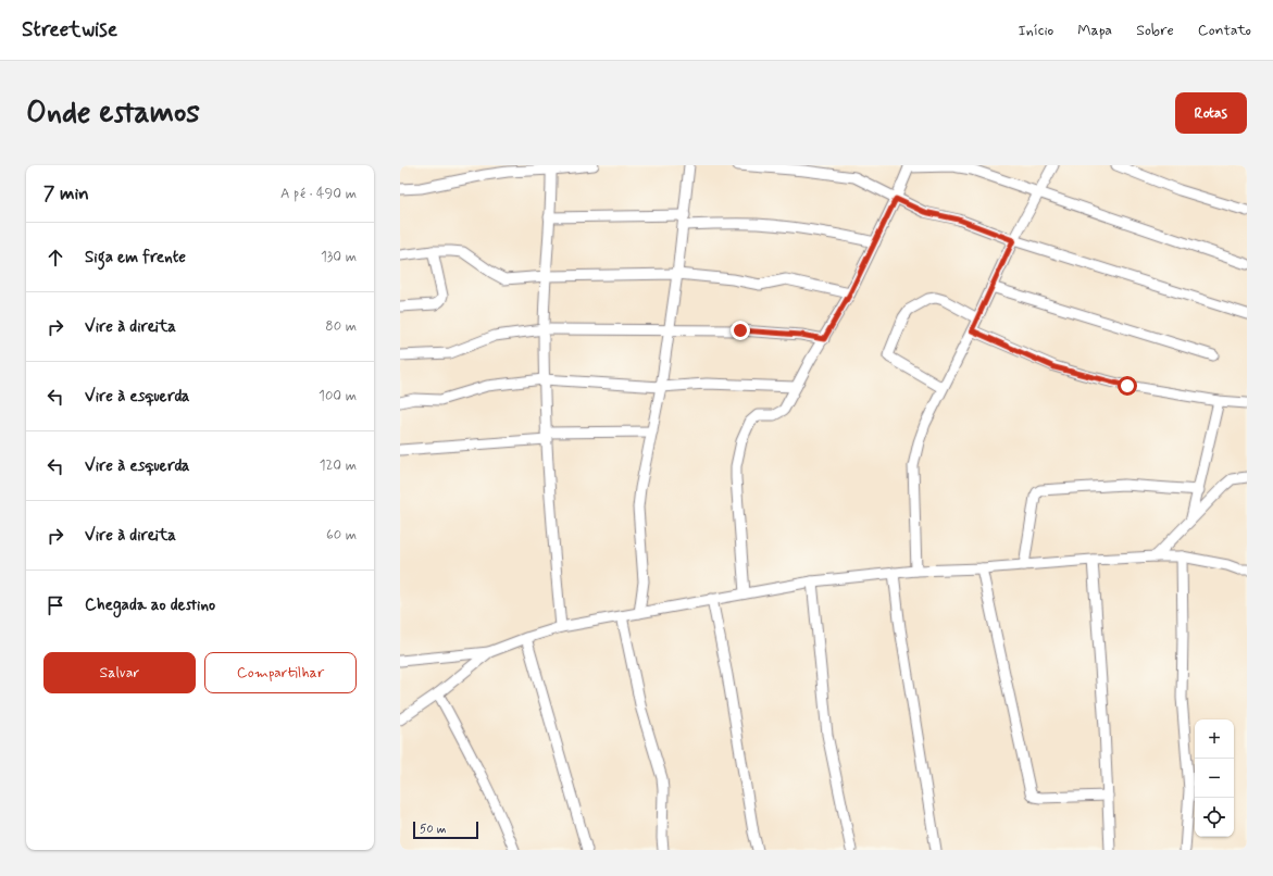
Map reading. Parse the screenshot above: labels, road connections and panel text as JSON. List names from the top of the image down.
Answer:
{
  "scale_bar": "50 m",
  "page": {
    "header": "Streetwise",
    "nav": [
      "Início",
      "Mapa",
      "Sobre",
      "Contato"
    ],
    "buttons": [
      "Rotas",
      ["Salvar", "Compartilhar"]
    ],
    "title": "Onde estamos",
    "heading": ["7 min", "A pé · 490 m"],
    "list": [
      ["Siga em frente", "130 m"],
      ["Vire à direita", "80 m"],
      ["Vire à esquerda", "100 m"],
      ["Vire à esquerda", "120 m"],
      ["Vire à direita", "60 m"],
      "Chegada ao destino"
    ],
    "map_buttons": ["+", "−"],
    "scale": "50 m"
  }
}
